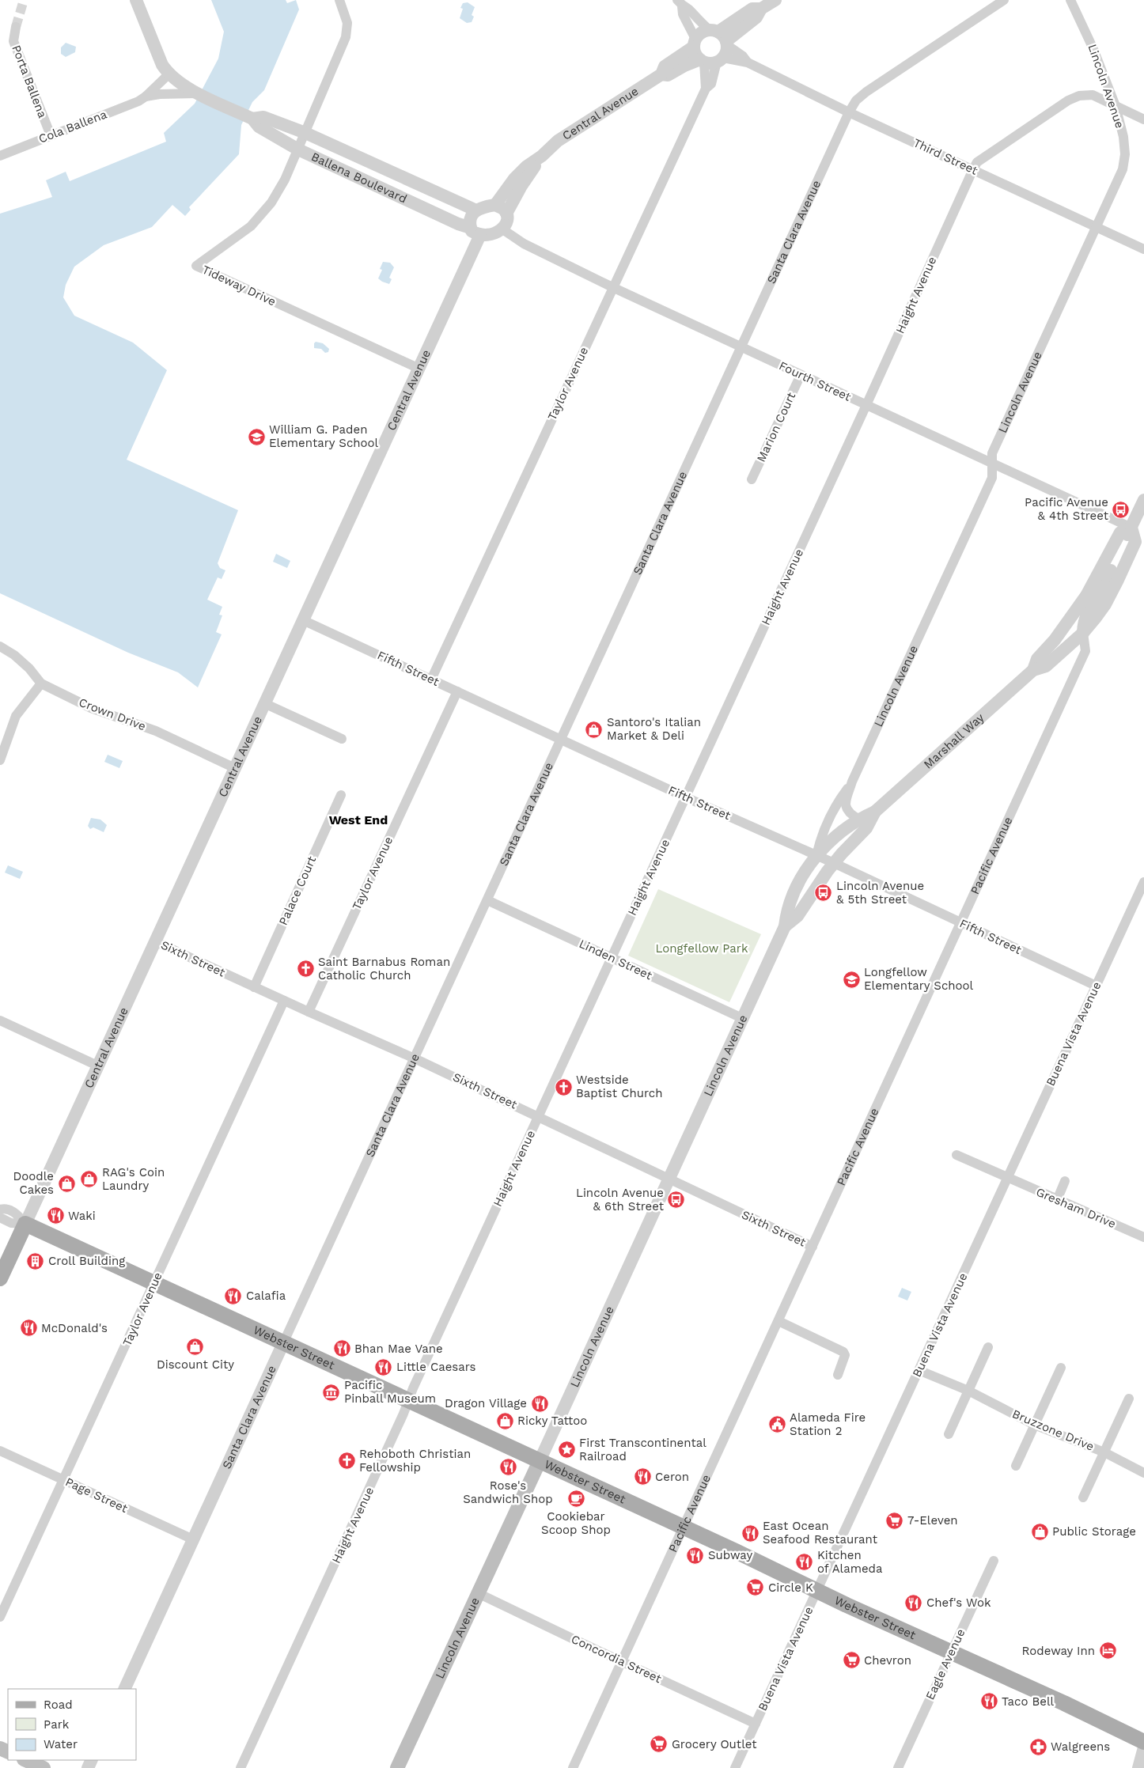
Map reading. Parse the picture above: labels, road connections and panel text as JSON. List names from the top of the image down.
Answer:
{
  "streets": {
    "main road": ["Lincoln Avenue", "Central Avenue", "Webster Street"],
    "street": [
      "Porta Ballena",
      "Cola Ballena",
      "Third Street",
      "Ballena Boulevard",
      "Santa Clara Avenue",
      "Tideway Drive",
      "Haight Avenue",
      "Fourth Street",
      "Taylor Avenue",
      "Marion Court",
      "Fifth Street",
      "Crown Drive",
      "Marshall Way",
      "Pacific Avenue",
      "Palace Court",
      "Sixth Street",
      "Linden Street",
      "Buena Vista Avenue",
      "Gresham Drive",
      "Bruzzone Drive",
      "Page Street",
      "Concordia Street",
      "Eagle Avenue"
    ]
  },
  "crossings": [
    ["Porta Ballena", "Cola Ballena"],
    ["Lincoln Avenue", "Third Street"],
    ["Lincoln Avenue", "Haight Avenue"],
    ["Lincoln Avenue", "Fourth Street"],
    ["Lincoln Avenue", "Fifth Street"],
    ["Lincoln Avenue", "Marshall Way"],
    ["Lincoln Avenue", "Sixth Street"],
    ["Lincoln Avenue", "Linden Street"],
    ["Lincoln Avenue", "Webster Street"],
    ["Lincoln Avenue", "Concordia Street"],
    ["Central Avenue", "Third Street"],
    ["Central Avenue", "Ballena Boulevard"],
    ["Central Avenue", "Tideway Drive"],
    ["Central Avenue", "Fourth Street"],
    ["Central Avenue", "Taylor Avenue"],
    ["Central Avenue", "Fifth Street"],
    ["Central Avenue", "Crown Drive"],
    ["Central Avenue", "Sixth Street"],
    ["Central Avenue", "Webster Street"],
    ["Cola Ballena", "Ballena Boulevard"],
    ["Third Street", "Santa Clara Avenue"],
    ["Third Street", "Haight Avenue"],
    ["Third Street", "Taylor Avenue"],
    ["Ballena Boulevard", "Tideway Drive"],
    ["Ballena Boulevard", "Fourth Street"],
    ["Santa Clara Avenue", "Fourth Street"],
    ["Santa Clara Avenue", "Fifth Street"],
    ["Santa Clara Avenue", "Sixth Street"],
    ["Santa Clara Avenue", "Linden Street"],
    ["Santa Clara Avenue", "Webster Street"],
    ["Santa Clara Avenue", "Page Street"],
    ["Haight Avenue", "Fourth Street"],
    ["Haight Avenue", "Fifth Street"],
    ["Haight Avenue", "Sixth Street"],
    ["Haight Avenue", "Linden Street"],
    ["Haight Avenue", "Webster Street"],
    ["Fourth Street", "Taylor Avenue"],
    ["Fourth Street", "Marion Court"],
    ["Fourth Street", "Marshall Way"],
    ["Taylor Avenue", "Fifth Street"],
    ["Taylor Avenue", "Sixth Street"],
    ["Taylor Avenue", "Webster Street"],
    ["Taylor Avenue", "Page Street"],
    ["Fifth Street", "Marshall Way"],
    ["Fifth Street", "Pacific Avenue"],
    ["Fifth Street", "Buena Vista Avenue"],
    ["Marshall Way", "Pacific Avenue"],
    ["Pacific Avenue", "Sixth Street"],
    ["Pacific Avenue", "Webster Street"],
    ["Pacific Avenue", "Concordia Street"],
    ["Palace Court", "Sixth Street"],
    ["Buena Vista Avenue", "Gresham Drive"],
    ["Buena Vista Avenue", "Webster Street"],
    ["Buena Vista Avenue", "Bruzzone Drive"],
    ["Buena Vista Avenue", "Concordia Street"],
    ["Webster Street", "Eagle Avenue"]
  ],
  "districts": ["West End"],
  "parks": ["Longfellow Park"],
  "places": {
    "school or university": ["William G. Paden Elementary School", "Longfellow Elementary School"],
    "bus stop": ["Pacific Avenue & 4th Street", "Lincoln Avenue & 5th Street", "Lincoln Avenue & 6th Street"],
    "shop": [
      "Santoro's Italian Market & Deli",
      "RAG's Coin Laundry",
      "Doodle Cakes",
      "Discount City",
      "Ricky Tattoo",
      "Public Storage"
    ],
    "church": ["Saint Barnabus Roman Catholic Church", "Westside Baptist Church", "Rehoboth Christian Fellowship"],
    "restaurant": [
      "Waki",
      "Calafia",
      "McDonald's",
      "Bhan Mae Vane",
      "Little Caesars",
      "Dragon Village",
      "Rose's Sandwich Shop",
      "Ceron",
      "East Ocean Seafood Restaurant",
      "Subway",
      "Kitchen of Alameda",
      "Chef's Wok",
      "Taco Bell"
    ],
    "building": ["Croll Building"],
    "museum": ["Pacific Pinball Museum"],
    "public building": ["Alameda Fire Station 2"],
    "place": ["First Transcontinental Railroad"],
    "cafe": ["Cookiebar Scoop Shop"],
    "supermarket": [
      "7-Eleven",
      "Circle K",
      "Chevron",
      "Grocery Outlet"
    ],
    "hotel": ["Rodeway Inn"],
    "pharmacy": ["Walgreens"]
  },
  "legend": ["Road", "Park", "Water"]
}
